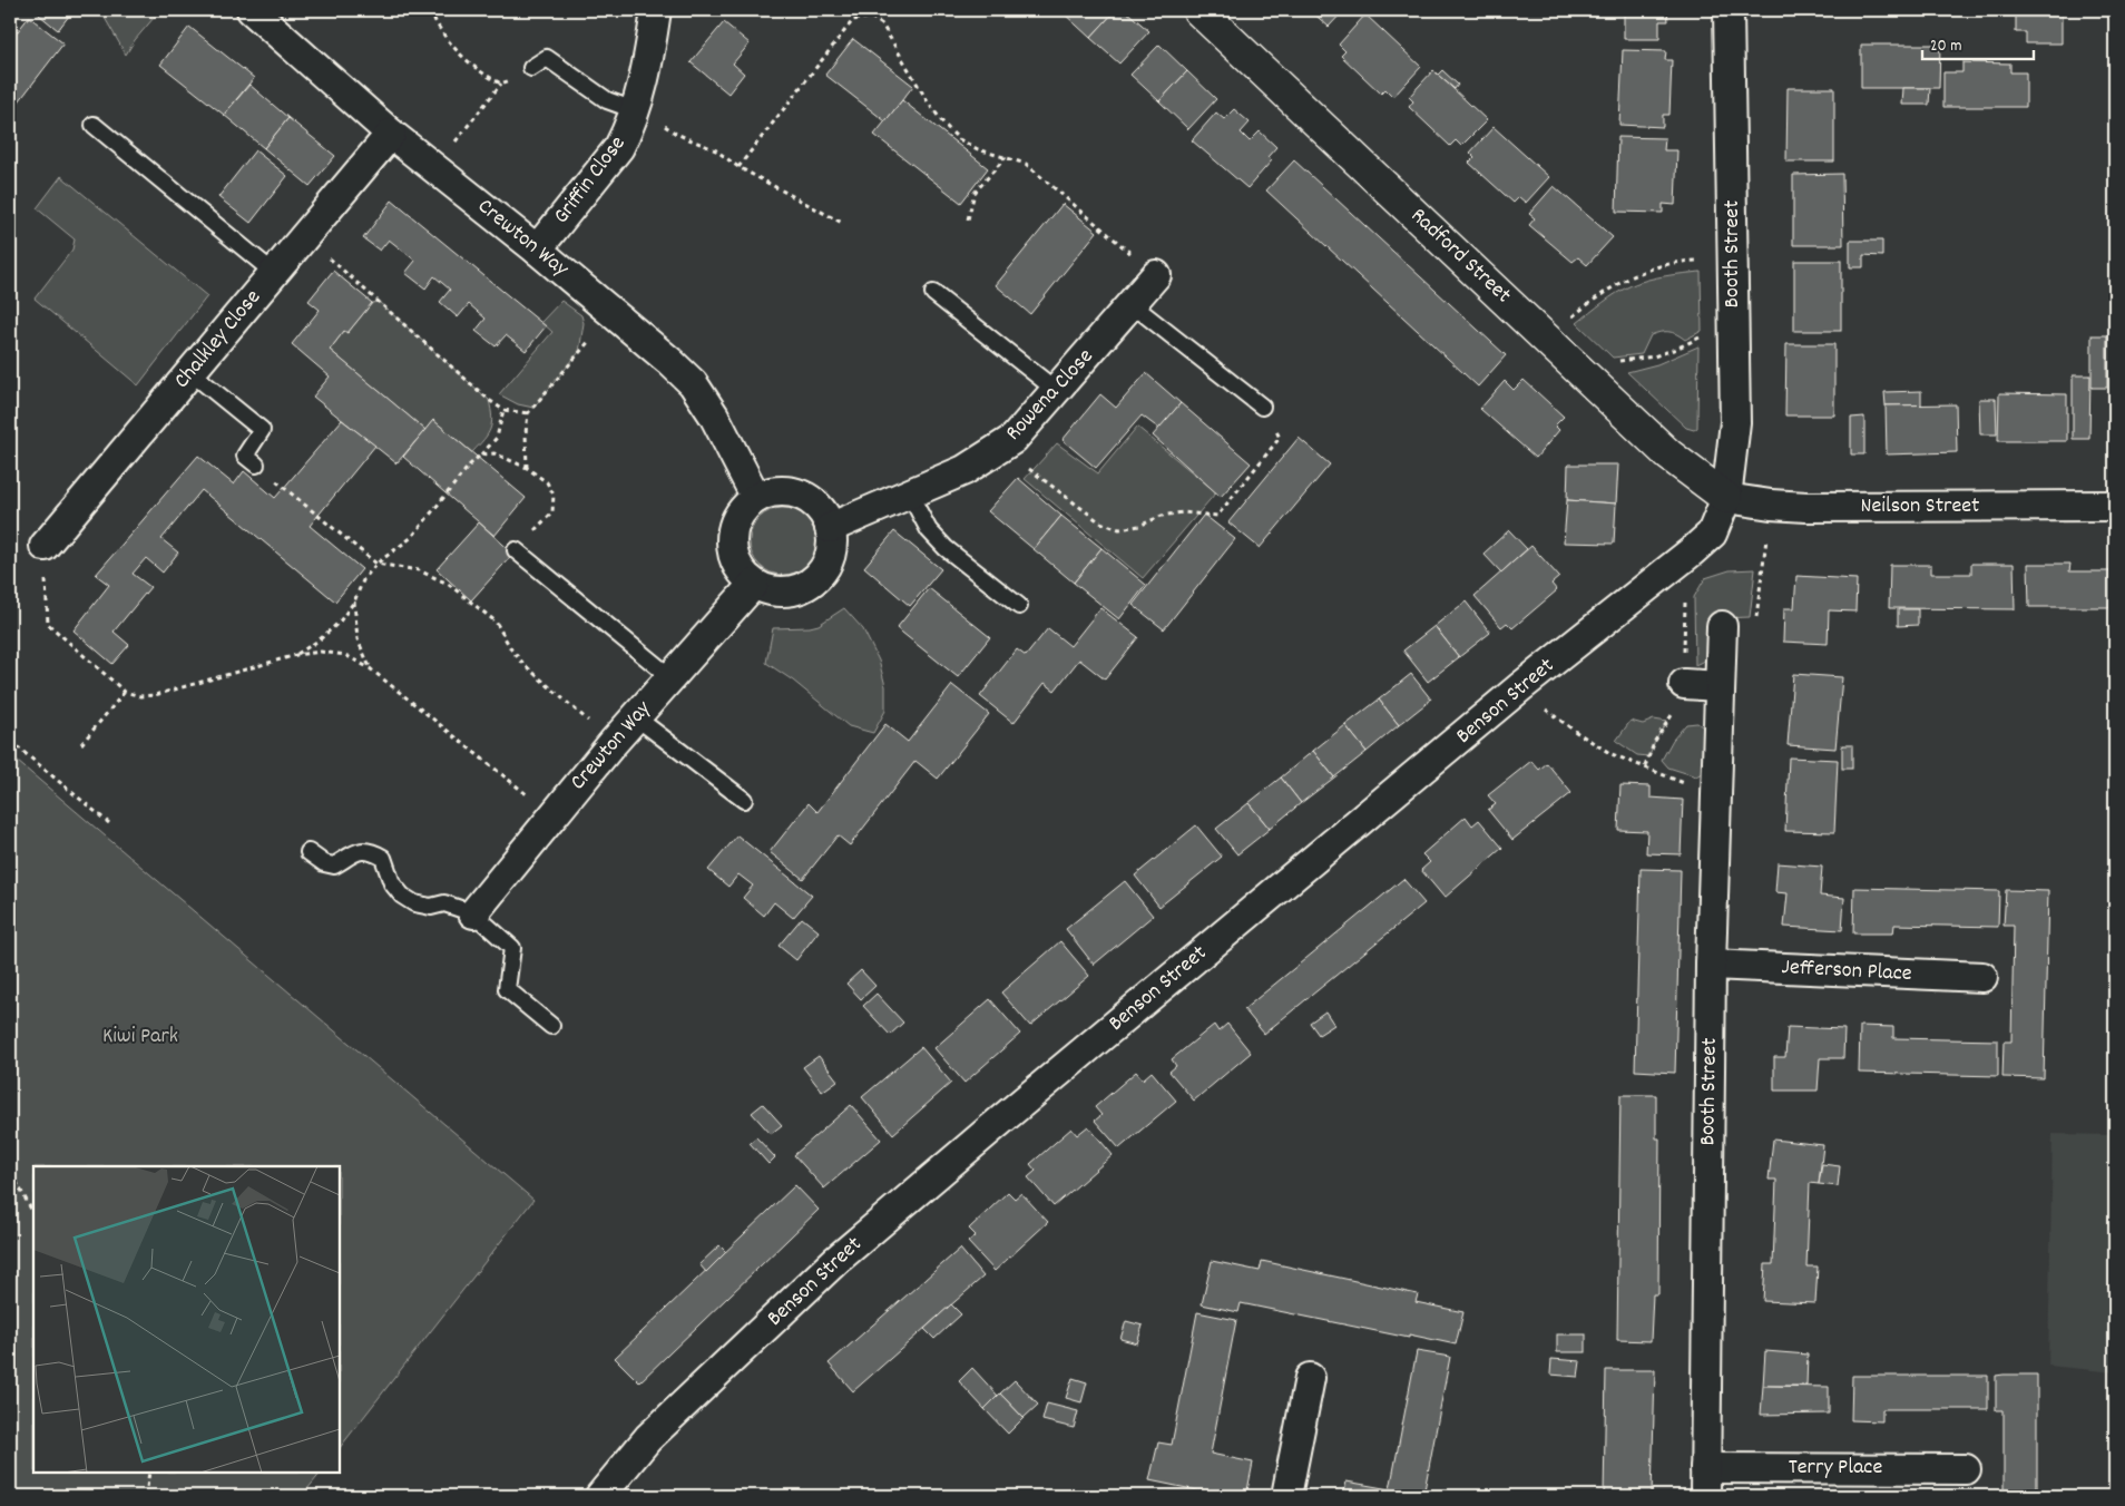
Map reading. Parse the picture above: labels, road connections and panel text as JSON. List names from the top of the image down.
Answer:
{
  "streets": {
    "street": [
      "Griffin Close",
      "Crewton Way",
      "Booth Street",
      "Radford Street",
      "Chalkley Close",
      "Rowena Close",
      "Neilson Street",
      "Benson Street",
      "Jefferson Place",
      "Terry Place"
    ]
  },
  "crossings": [
    ["Griffin Close", "Crewton Way"],
    ["Crewton Way", "Chalkley Close"],
    ["Crewton Way", "Rowena Close"],
    ["Booth Street", "Radford Street"],
    ["Booth Street", "Neilson Street"],
    ["Booth Street", "Benson Street"],
    ["Booth Street", "Jefferson Place"],
    ["Booth Street", "Terry Place"],
    ["Radford Street", "Neilson Street"],
    ["Radford Street", "Benson Street"],
    ["Neilson Street", "Benson Street"]
  ],
  "parks": ["Kiwi Park"],
  "scale_bar": "20 m"
}
